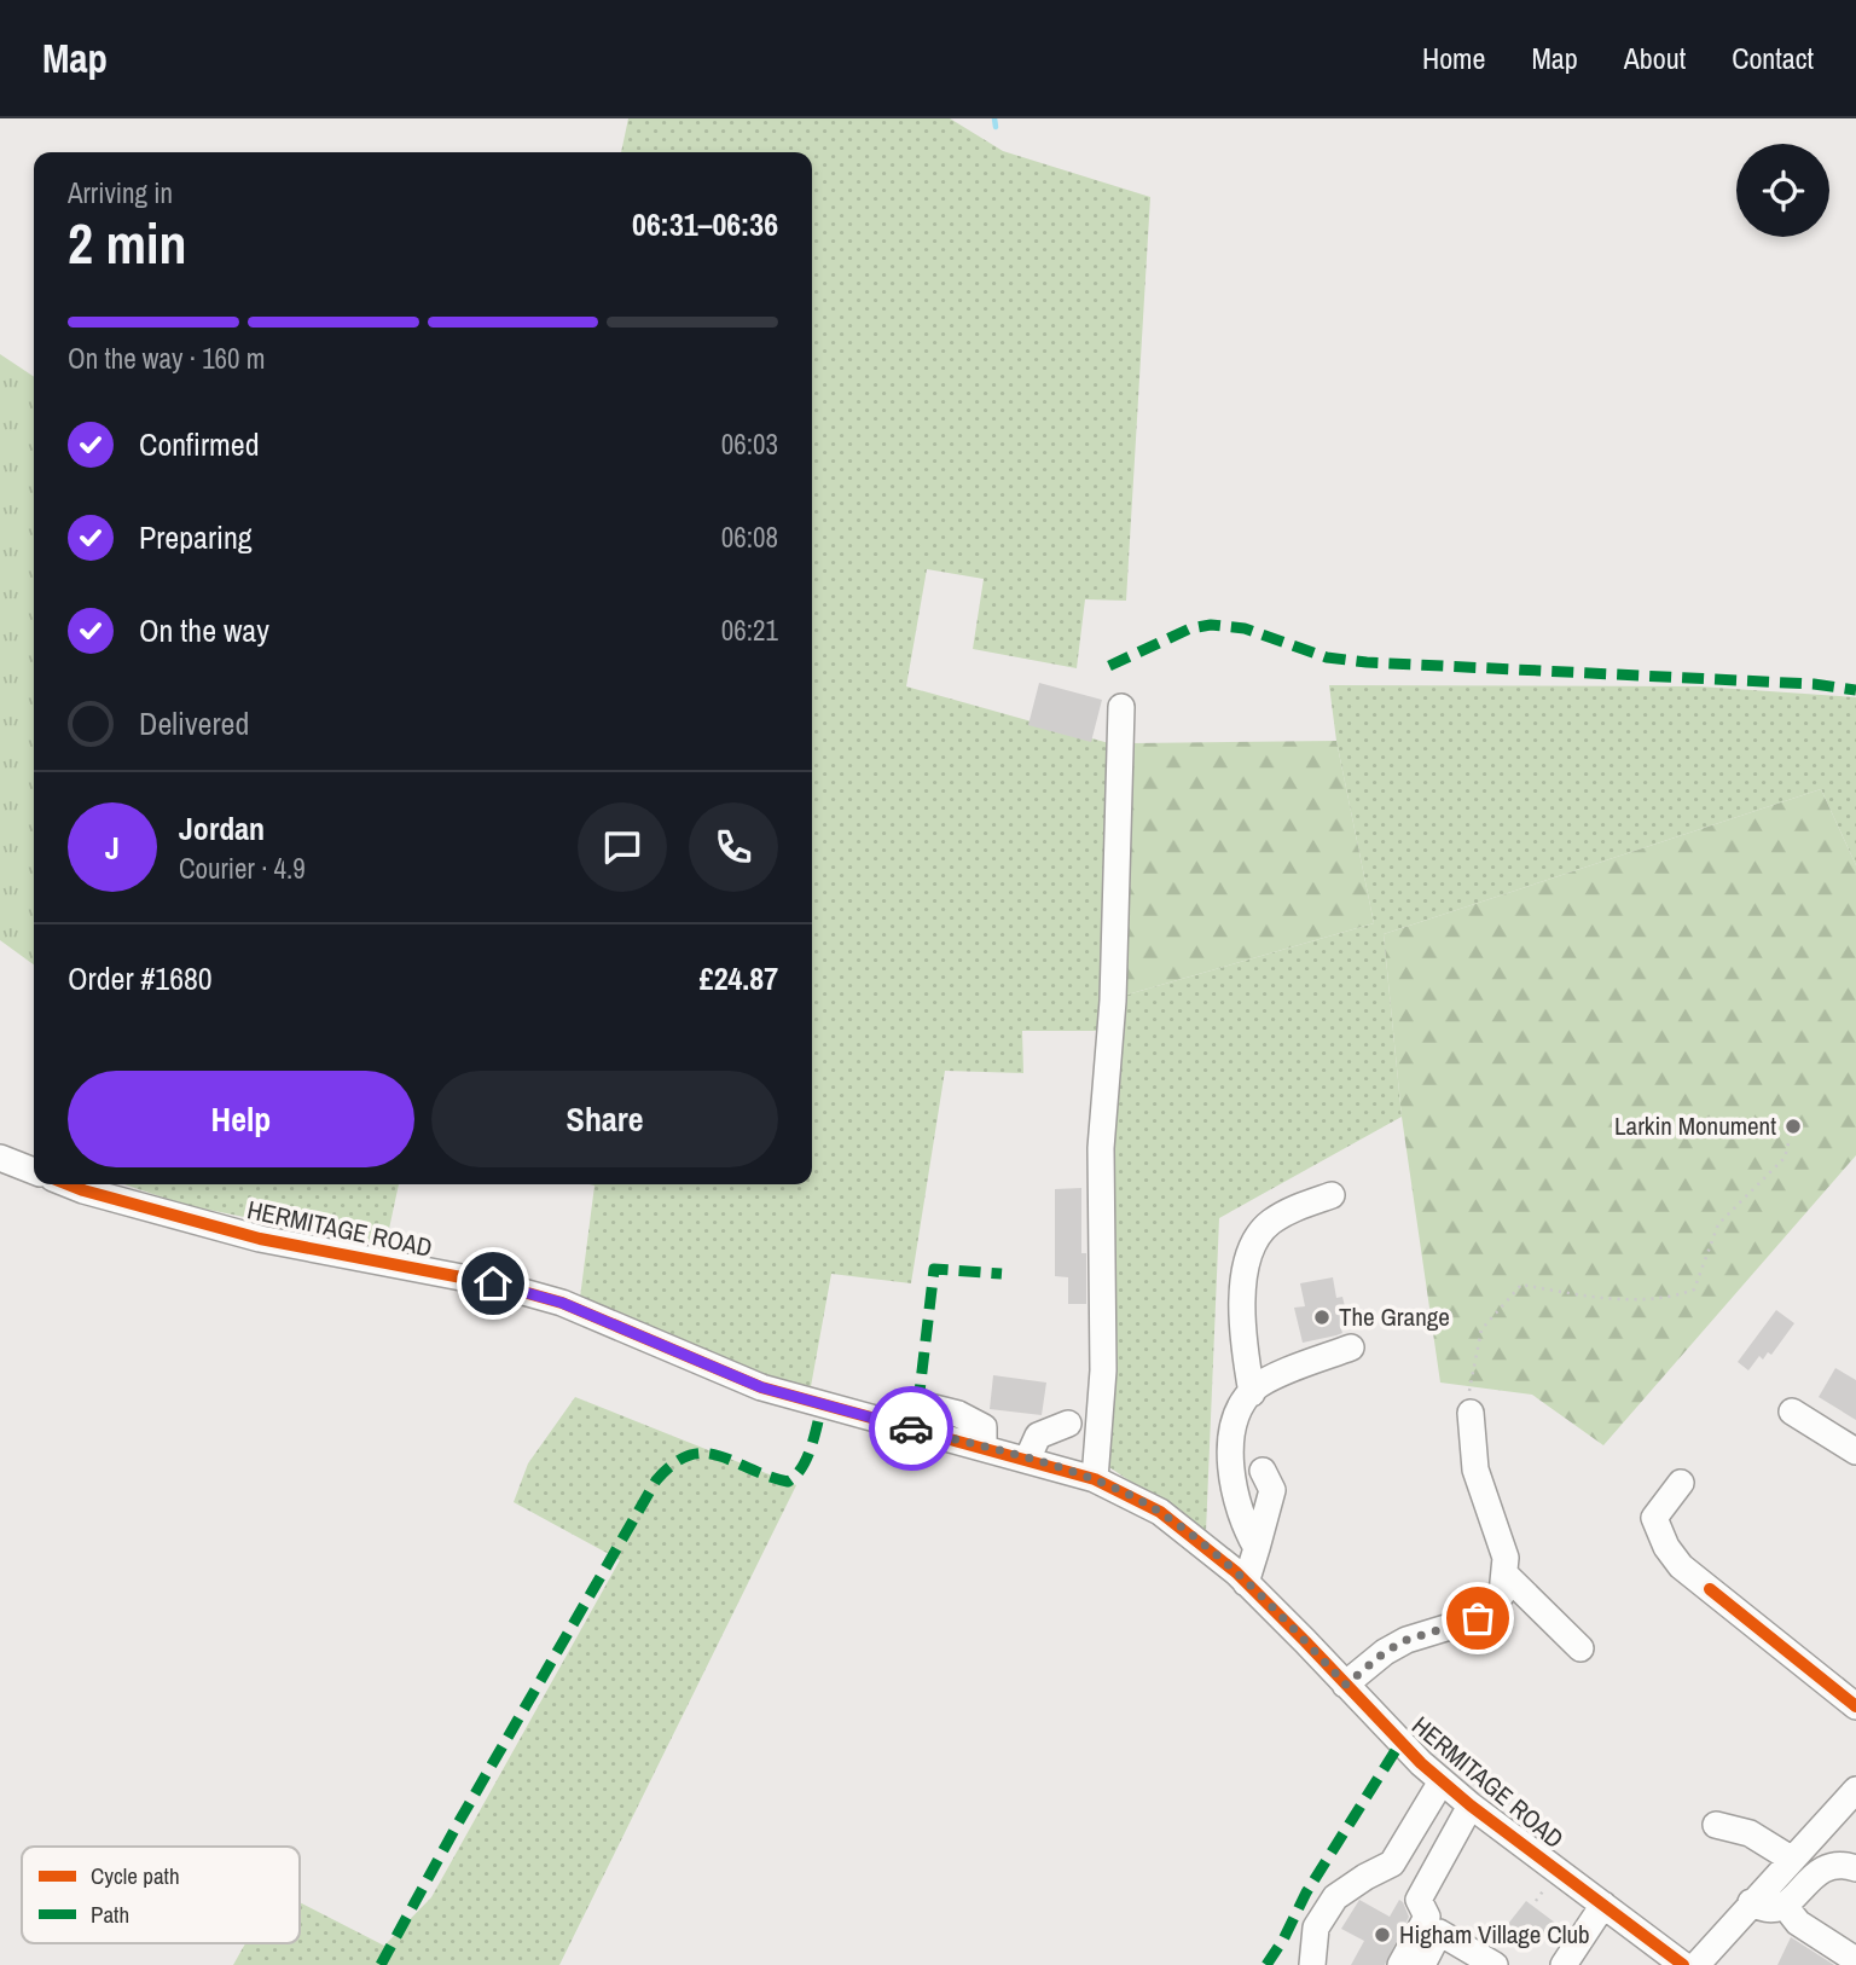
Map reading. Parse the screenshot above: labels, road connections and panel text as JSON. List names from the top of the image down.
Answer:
{
  "streets": {
    "street": ["HERMITAGE ROAD"]
  },
  "places": ["Larkin Monument", "The Grange", "Higham Village Club"],
  "legend": ["Cycle path", "Path"],
  "page": {
    "header": "Map",
    "nav": [
      "Home",
      "Map",
      "About",
      "Contact"
    ],
    "heading": ["2 min", "Arriving in", "06:31–06:36"],
    "panel": [
      "Jordan",
      "Courier · 4.9",
      "Order #1680",
      "£24.87"
    ],
    "bar": "On the way · 160 m",
    "list": [
      ["Confirmed", "06:03"],
      ["Preparing", "06:08"],
      ["On the way", "06:21"],
      "Delivered"
    ],
    "round": "J",
    "buttons": ["Help", "Share"]
  }
}
